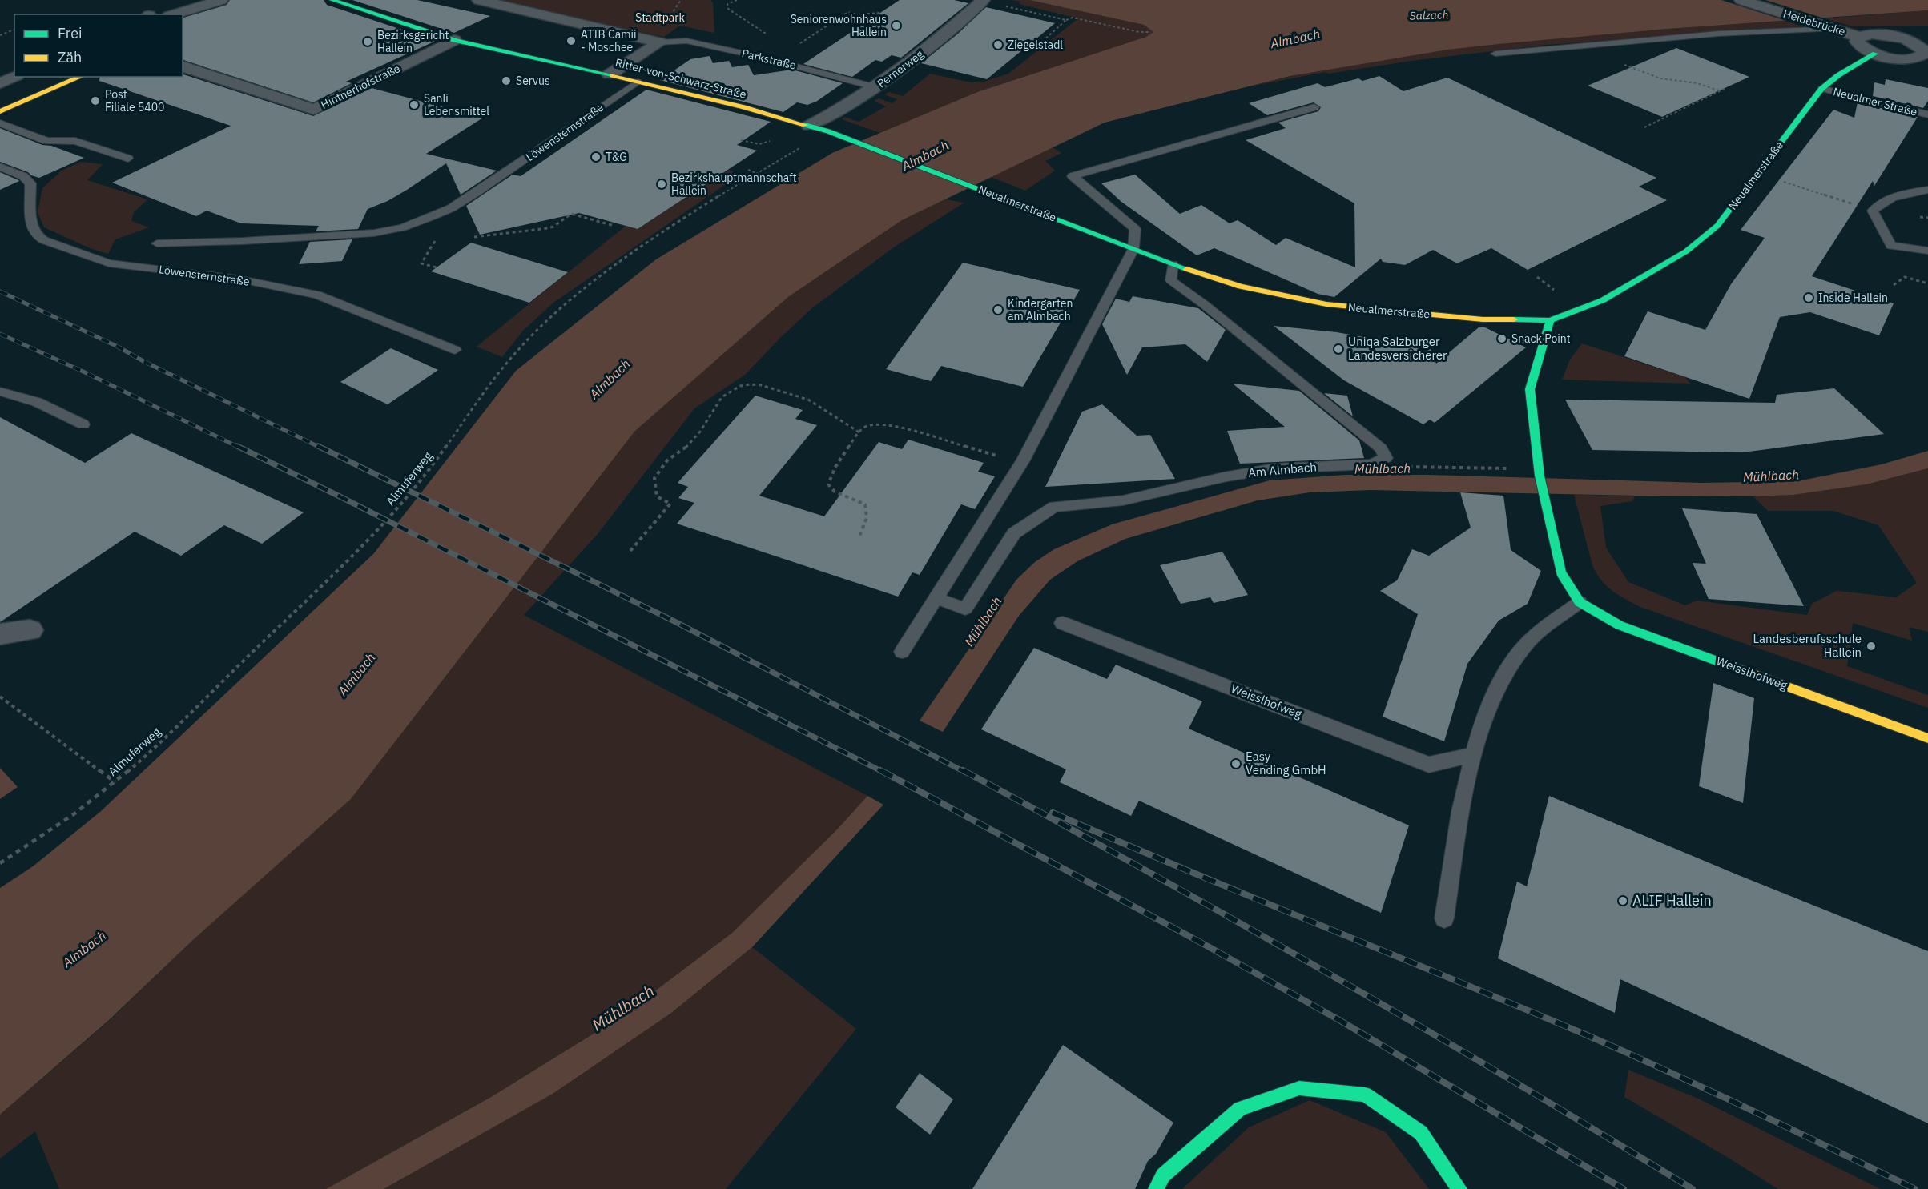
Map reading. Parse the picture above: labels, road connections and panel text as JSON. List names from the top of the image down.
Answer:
{
  "streets": {
    "street": [
      "Heidebrücke",
      "Parkstraße",
      "Pernerweg",
      "Ritter-von-Schwarz-Straße",
      "Hintnerhofstraße",
      "Neualmerstraße",
      "Weisslhofweg"
    ],
    "lane": ["Neualmer Straße", "Löwensternstraße", "Am Almbach"],
    "path": ["Almuferweg"]
  },
  "crossings": [
    ["Parkstraße", "Pernerweg"],
    ["Parkstraße", "Ritter-von-Schwarz-Straße"],
    ["Pernerweg", "Ritter-von-Schwarz-Straße"],
    ["Ritter-von-Schwarz-Straße", "Hintnerhofstraße"],
    ["Ritter-von-Schwarz-Straße", "Löwensternstraße"],
    ["Ritter-von-Schwarz-Straße", "Neualmerstraße"],
    ["Ritter-von-Schwarz-Straße", "Almuferweg"],
    ["Neualmer Straße", "Neualmerstraße"],
    ["Neualmerstraße", "Almuferweg"],
    ["Neualmerstraße", "Weisslhofweg"]
  ],
  "water": ["Salzach", "Almbach", "Mühlbach"],
  "parks": ["Stadtpark"],
  "places": [
    "Seniorenwohnhaus Hallein",
    "ATIB Camii - Moschee",
    "Bezirksgericht Hallein",
    "Ziegelstadl",
    "Servus",
    "Post Filiale 5400",
    "Sanli Lebensmittel",
    "T&G",
    "Bezirkshauptmannschaft Hallein",
    "Inside Hallein",
    "Kindergarten am Almbach",
    "Snack Point",
    "Uniqa Salzburger Landesversicherer",
    "Landesberufsschule Hallein",
    "Easy Vending GmbH",
    "ALIF Hallein"
  ],
  "legend": ["Frei", "Zäh"]
}
